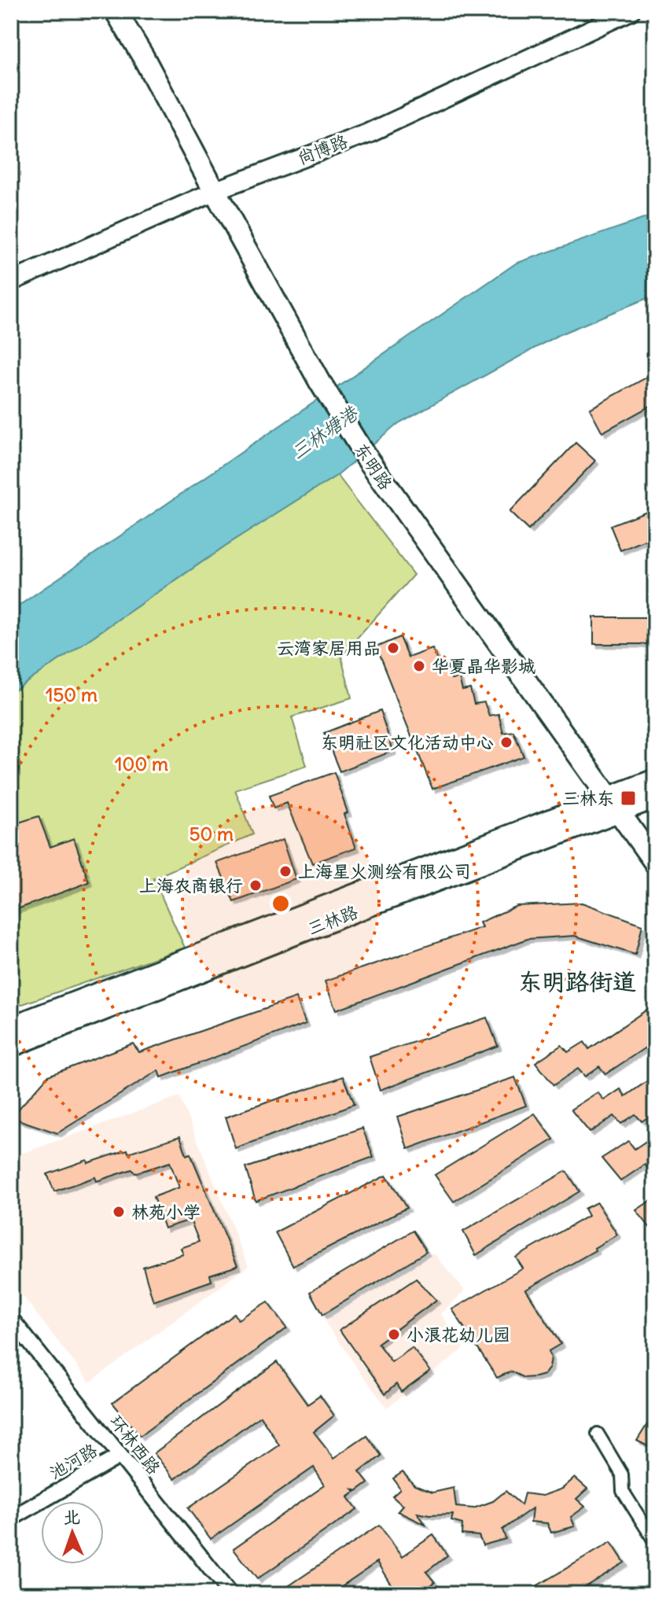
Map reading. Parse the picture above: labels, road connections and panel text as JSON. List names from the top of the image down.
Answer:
{
  "streets": {
    "main road": ["东明路", "三林路"],
    "street": ["尚博路", "环林西路", "池河路"]
  },
  "crossings": [
    ["尚博路", "东明路"],
    ["东明路", "三林路"],
    ["环林西路", "池河路"]
  ],
  "districts": ["东明路街道"],
  "water": ["三林塘港"],
  "places": {
    "other": [
      "云湾家居用品",
      "华夏晶华影城",
      "东明社区文化活动中心",
      "上海星火测绘有限公司",
      "上海农商银行",
      "林苑小学",
      "小浪花幼儿园"
    ],
    "transit": ["三林东"]
  },
  "north": "top",
  "rings": ["150 m", "100 m", "50 m"]
}
